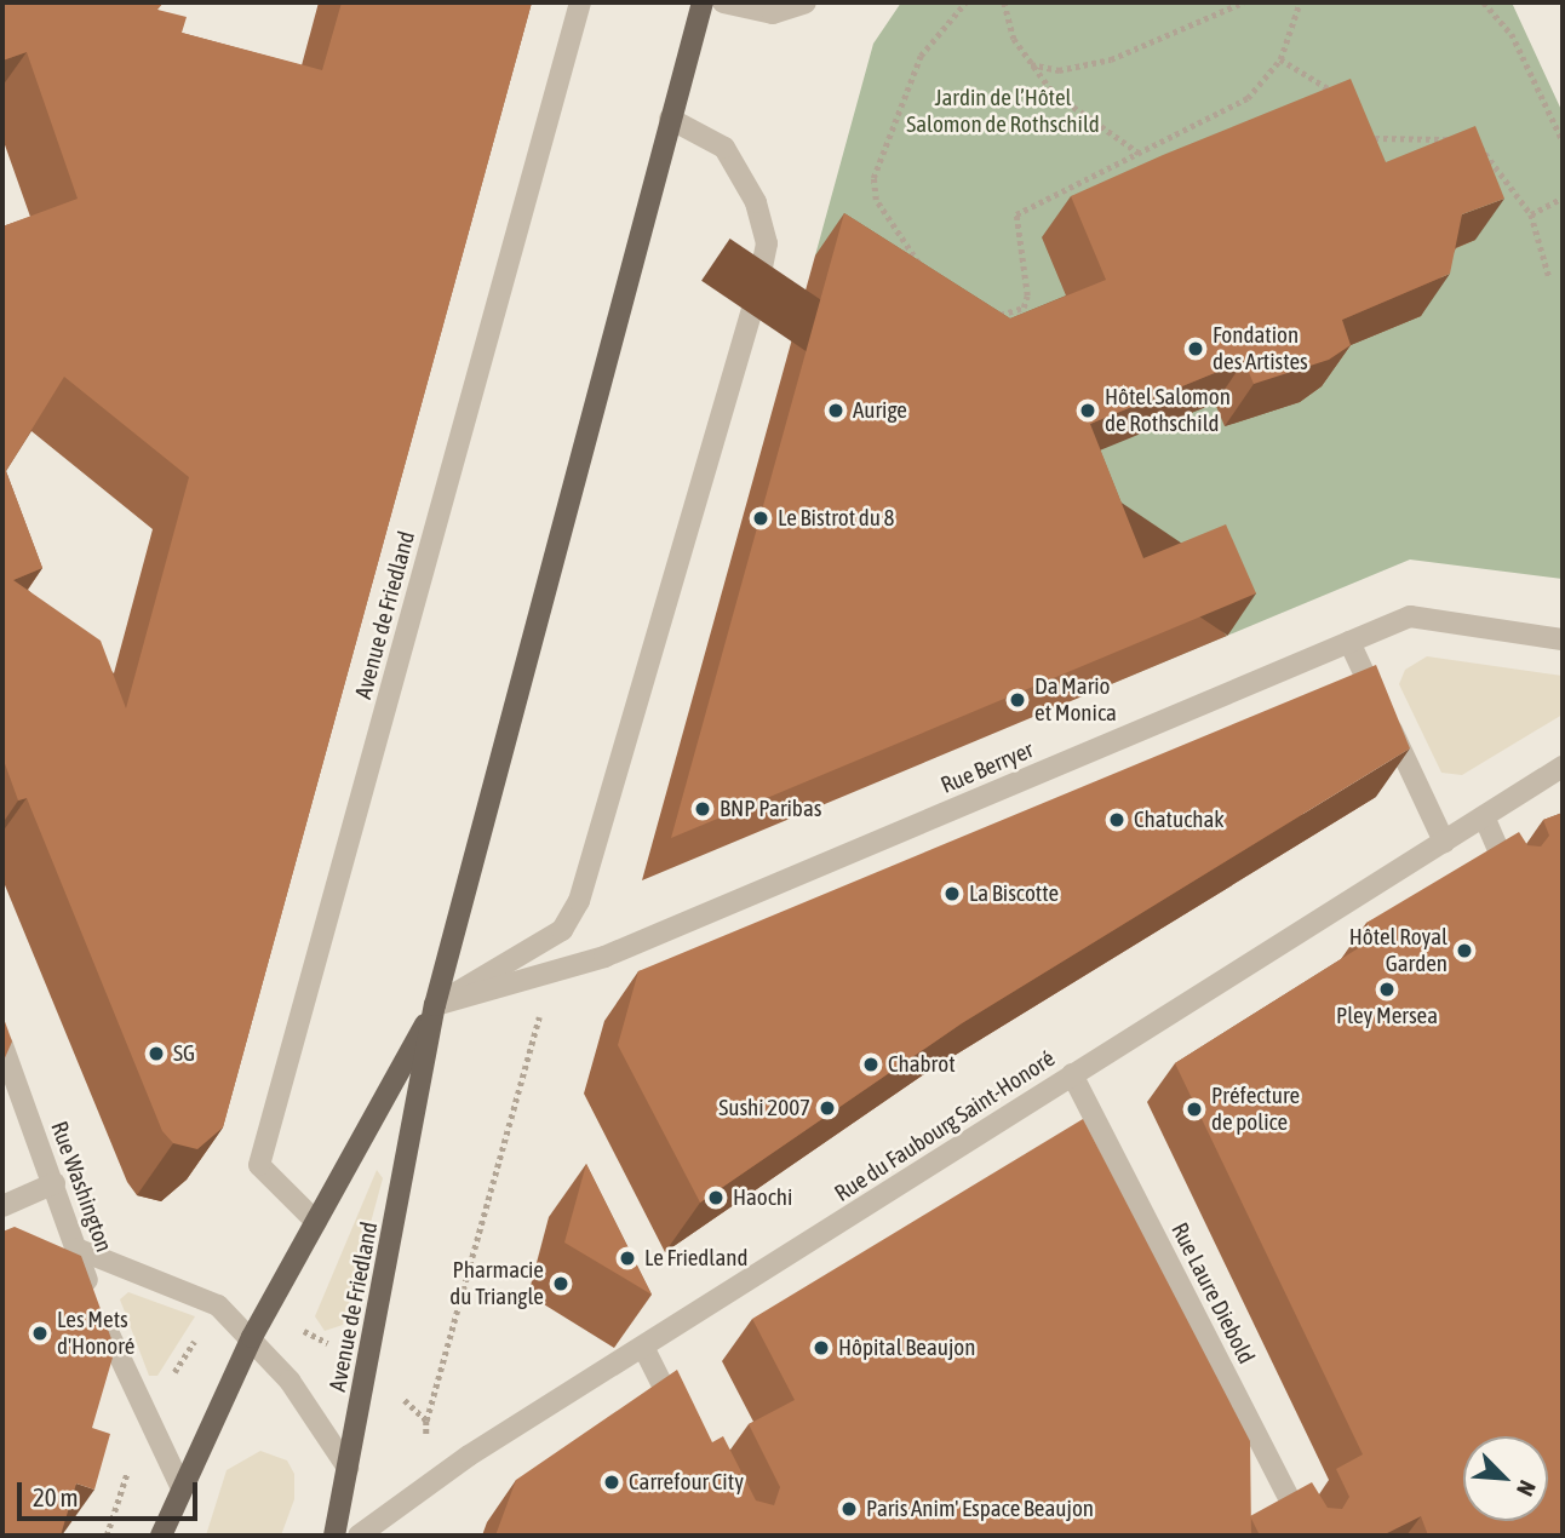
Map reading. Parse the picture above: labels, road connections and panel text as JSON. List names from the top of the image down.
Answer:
{
  "streets": {
    "main road": ["Avenue de Friedland"],
    "street": [
      "Rue Berryer",
      "Rue du Faubourg Saint-Honoré",
      "Rue Washington",
      "Rue Laure Diebold"
    ]
  },
  "crossings": [
    ["Avenue de Friedland", "Rue Berryer"],
    ["Avenue de Friedland", "Rue Washington"],
    ["Rue du Faubourg Saint-Honoré", "Rue Laure Diebold"]
  ],
  "parks": ["Jardin de l’Hôtel Salomon de Rothschild"],
  "places": [
    "Fondation des Artistes",
    "Aurige",
    "Hôtel Salomon de Rothschild",
    "Le Bistrot du 8",
    "Da Mario et Monica",
    "BNP Paribas",
    "Chatuchak",
    "La Biscotte",
    "Hôtel Royal Garden",
    "Pley Mersea",
    "SG",
    "Chabrot",
    "Sushi 2007",
    "Préfecture de police",
    "Haochi",
    "Le Friedland",
    "Pharmacie du Triangle",
    "Les Mets d'Honoré",
    "Hôpital Beaujon",
    "Carrefour City",
    "Paris Anim' Espace Beaujon"
  ],
  "scale_bar": "20 m",
  "north": "bottom right"
}
